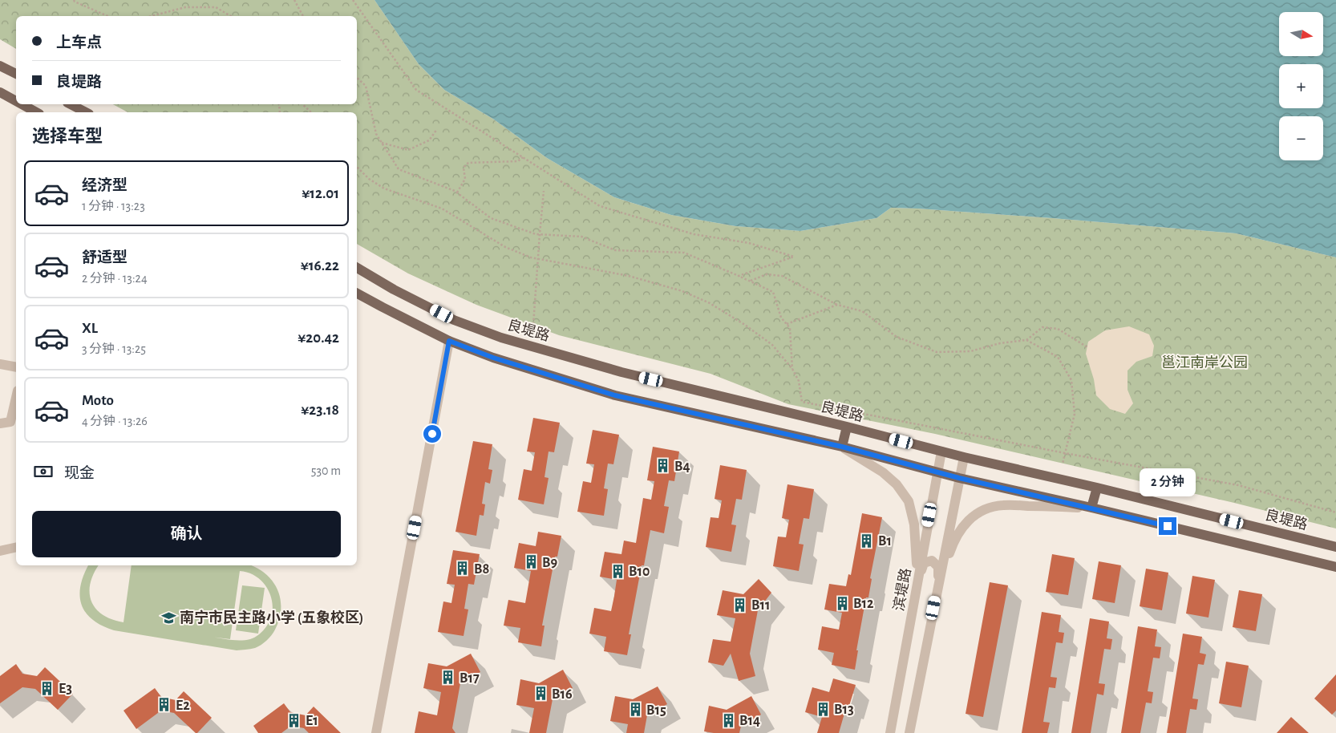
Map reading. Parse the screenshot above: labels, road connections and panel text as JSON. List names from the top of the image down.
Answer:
{
  "streets": {
    "main road": ["良堤路"],
    "street": ["滨堤路"]
  },
  "crossings": [
    ["良堤路", "滨堤路"]
  ],
  "parks": ["邕江南岸公园"],
  "places": {
    "building": [
      "B4",
      "B1",
      "B9",
      "B8",
      "B10",
      "B12",
      "B11",
      "B17",
      "E3",
      "B16",
      "E2",
      "B13",
      "B15",
      "E1",
      "B14"
    ],
    "school or university": ["南宁市民主路小学 (五象校区)"]
  },
  "north": "right",
  "page": {
    "map_buttons": ["+", "−"],
    "banner": ["上车点", "良堤路"],
    "heading": "选择车型",
    "list": [
      {
        "name": "经济型",
        "note": "1 分钟 · 13:23",
        "value": "¥12.01"
      },
      {
        "name": "舒适型",
        "note": "2 分钟 · 13:24",
        "value": "¥16.22"
      },
      {
        "name": "XL",
        "note": "3 分钟 · 13:25",
        "value": "¥20.42"
      },
      {
        "name": "Moto",
        "note": "4 分钟 · 13:26",
        "value": "¥23.18"
      }
    ],
    "pay": ["现金", "530 m"],
    "bubble": "2 分钟",
    "buttons": "确认"
  }
}
